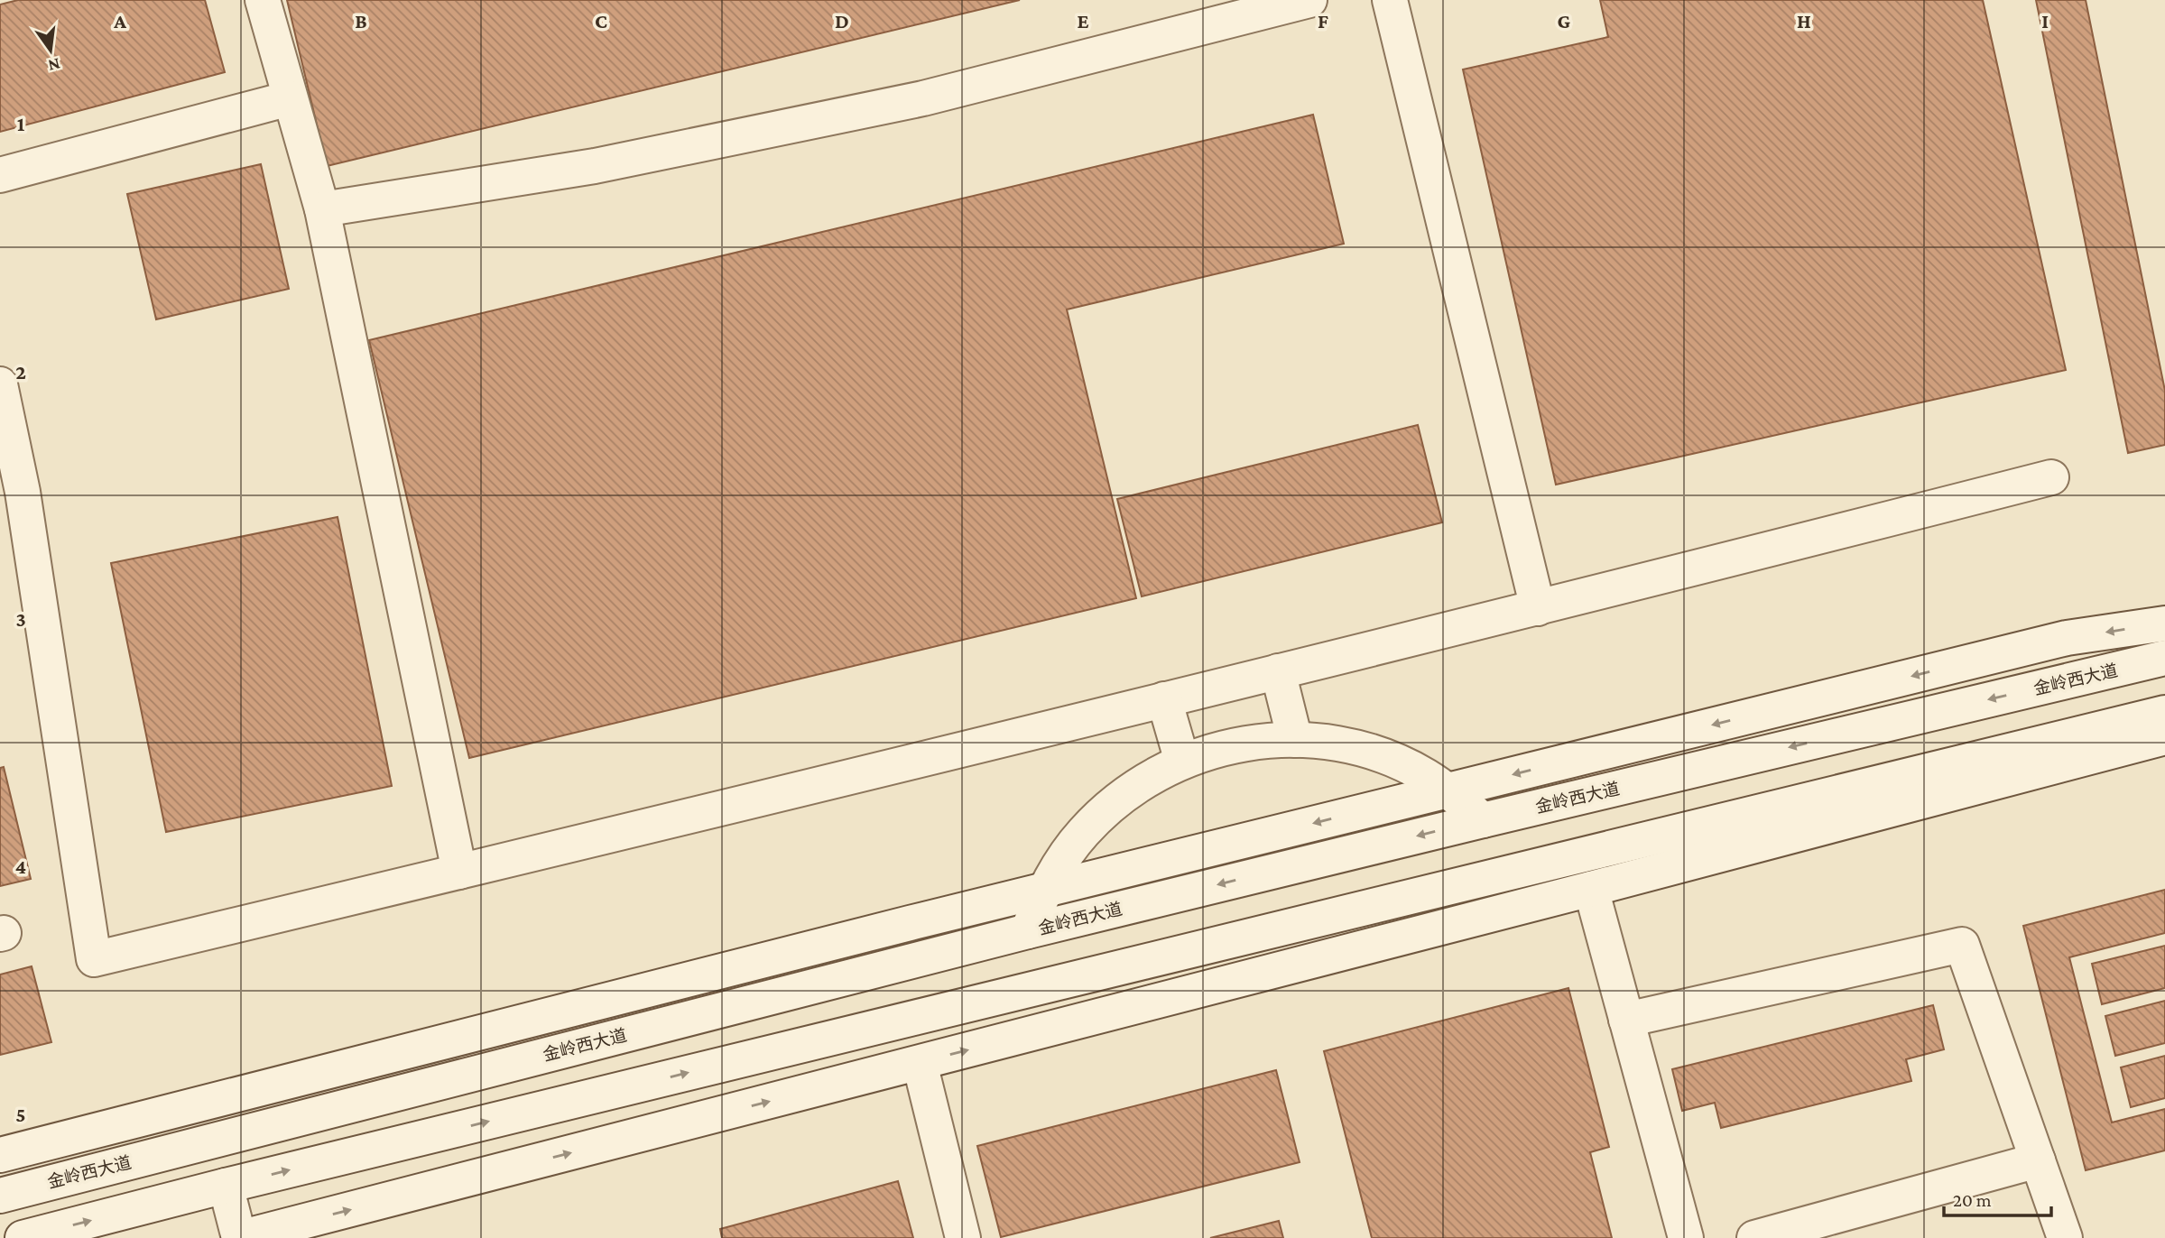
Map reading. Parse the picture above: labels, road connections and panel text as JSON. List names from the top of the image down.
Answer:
{
  "streets": {
    "street": ["金岭西大道"]
  },
  "scale_bar": "20 m",
  "north": "bottom",
  "grid": {
    "columns": [
      "A",
      "B",
      "C",
      "D",
      "E",
      "F",
      "G",
      "H",
      "I"
    ],
    "rows": [
      "1",
      "2",
      "3",
      "4",
      "5"
    ]
  }
}
